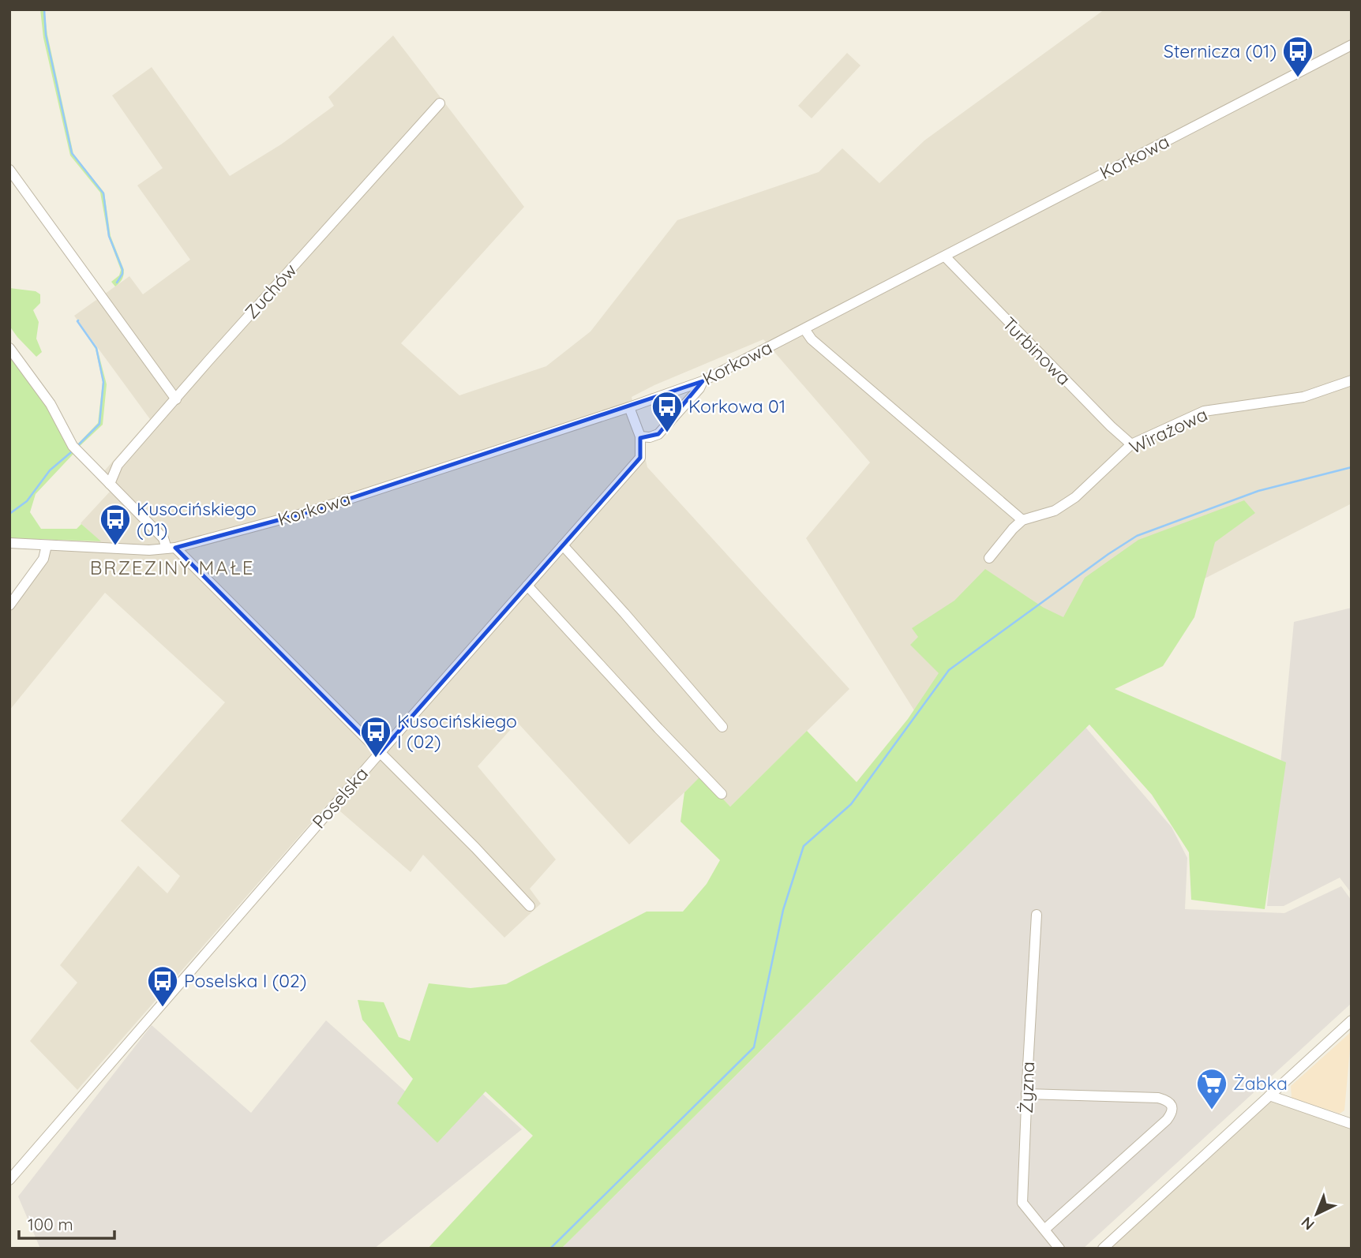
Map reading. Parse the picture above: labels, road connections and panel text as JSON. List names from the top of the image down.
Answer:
{
  "streets": {
    "street": [
      "Korkowa",
      "Zuchów",
      "Turbinowa",
      "Wirażowa",
      "Poselska",
      "Żyzna"
    ]
  },
  "crossings": [
    ["Korkowa", "Turbinowa"],
    ["Korkowa", "Poselska"],
    ["Turbinowa", "Wirażowa"]
  ],
  "districts": ["BRZEZINY MAŁE"],
  "places": {
    "bus stop": [
      "Sternicza (01)",
      "Korkowa 01",
      "Kusocińskiego (01)",
      "Kusocińskiego I (02)",
      "Poselska I (02)"
    ],
    "supermarket": ["Żabka"]
  },
  "scale_bar": "100 m",
  "north": "bottom left"
}
